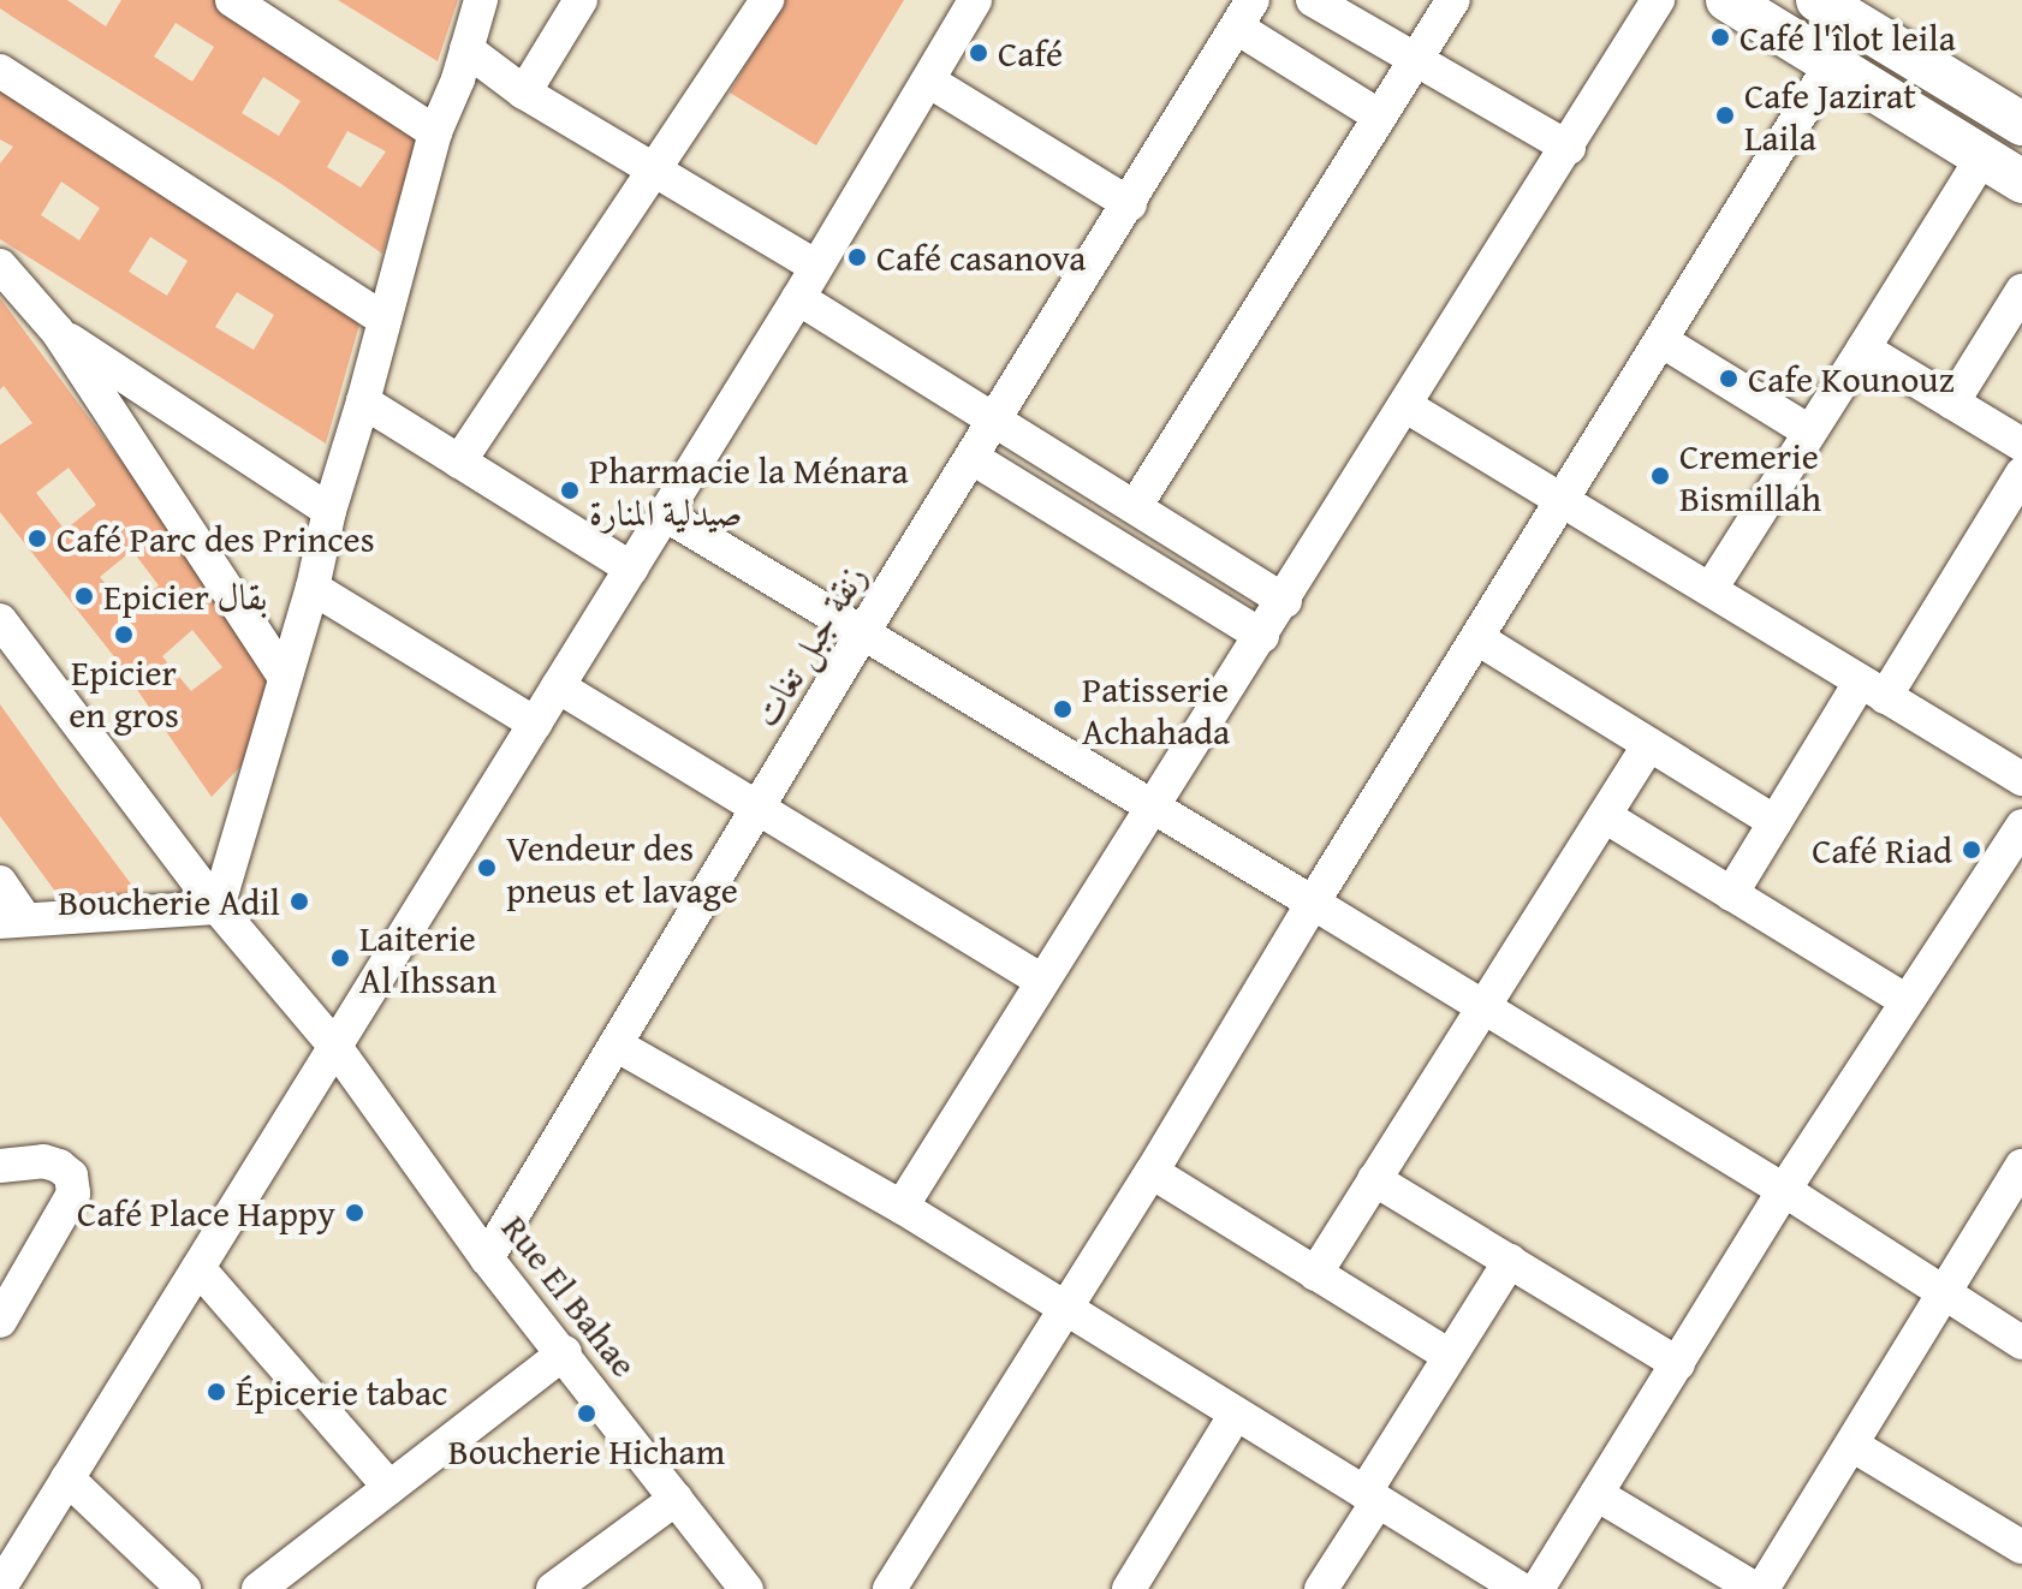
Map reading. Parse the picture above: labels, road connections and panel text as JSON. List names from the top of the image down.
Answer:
{
  "streets": {
    "street": ["زنقة جبل تغات", "Rue El Bahae"]
  },
  "crossings": [
    ["زنقة جبل تغات", "Rue El Bahae"]
  ],
  "places": [
    "Café l'îlot leila",
    "Café",
    "Cafe Jazirat Laila",
    "Café casanova",
    "Cafe Kounouz",
    "Cremerie Bismillah",
    "Pharmacie la Ménara صيدلية المنارة",
    "Café Parc des Princes",
    "Epicier بقال",
    "Epicier en gros",
    "Patisserie Achahada",
    "Café Riad",
    "Vendeur des pneus et lavage",
    "Boucherie Adil",
    "Laiterie Al Ihssan",
    "Café Place Happy",
    "Épicerie tabac",
    "Boucherie Hicham"
  ]
}
